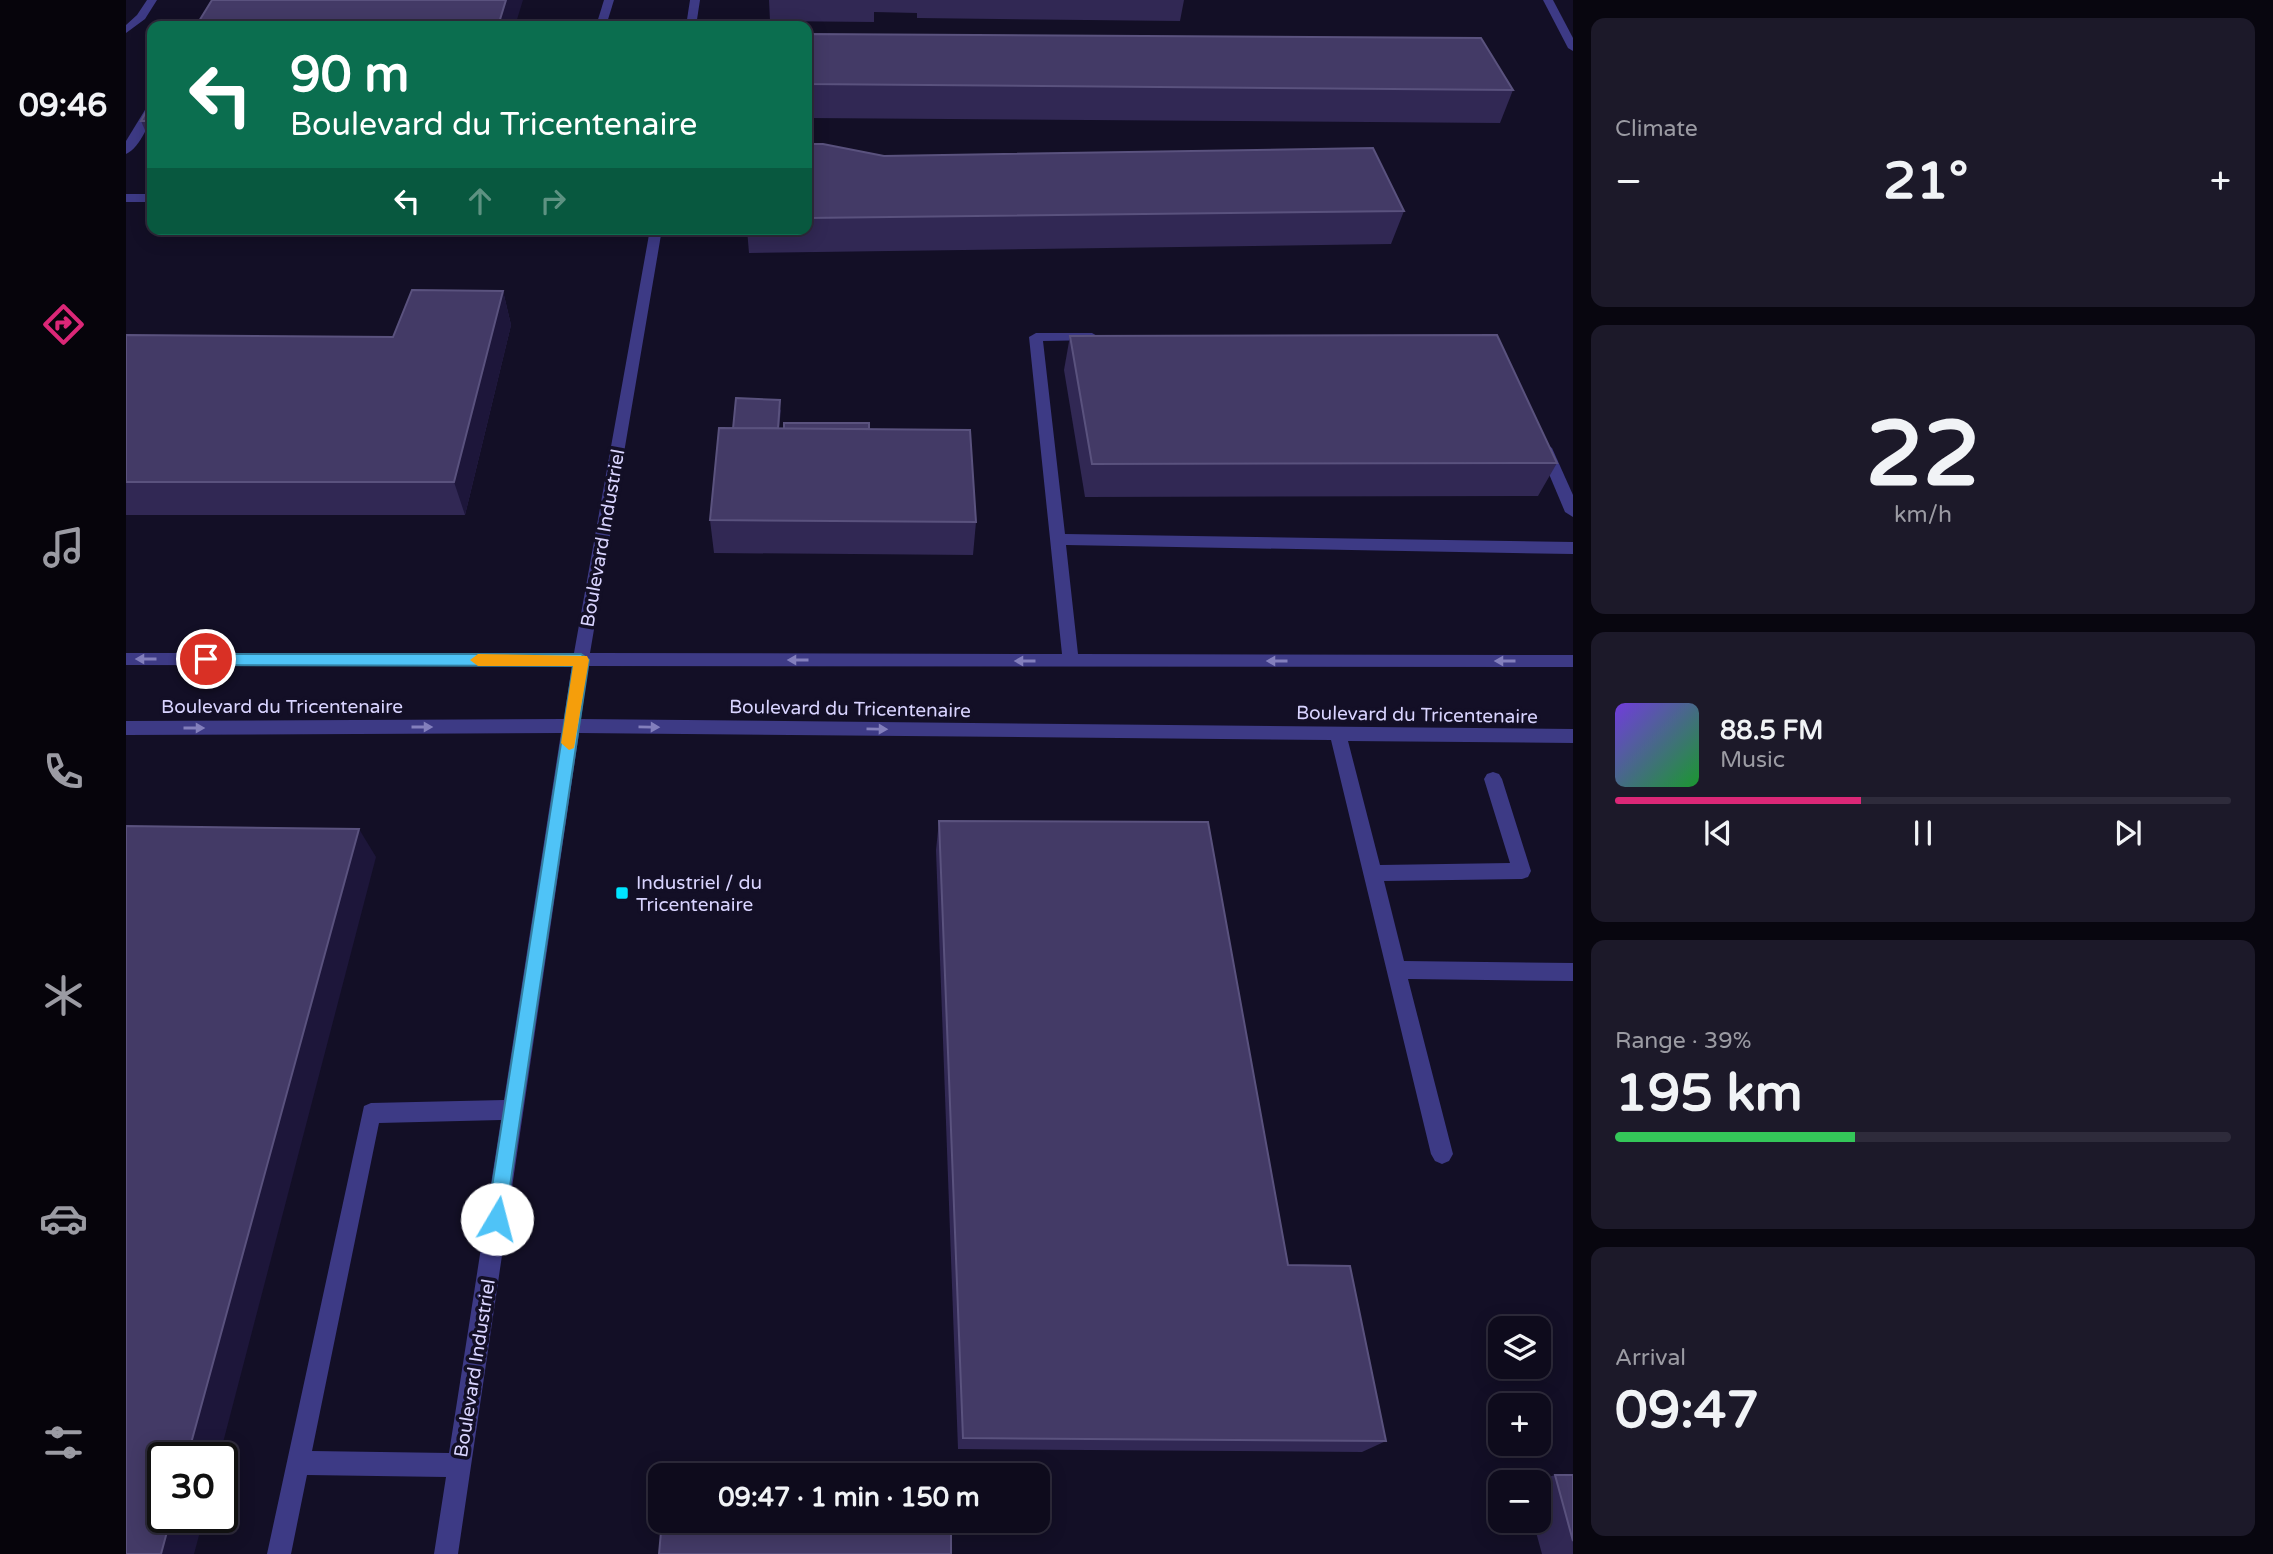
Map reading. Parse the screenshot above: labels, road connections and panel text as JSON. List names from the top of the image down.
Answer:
{
  "streets": {
    "street": ["Boulevard Industriel", "Boulevard du Tricentenaire"]
  },
  "crossings": [
    ["Boulevard Industriel", "Boulevard du Tricentenaire"]
  ],
  "places": {
    "transit": ["Industriel / du Tricentenaire"]
  },
  "page": {
    "tabs": "09:46",
    "tile": [
      "Climate",
      ["22", "km/h"],
      ["Range · 39%", "195 km"],
      ["Arrival", "09:47"]
    ],
    "turn": ["90 m", "Boulevard du Tricentenaire"],
    "heat": ["−", "21°", "+"],
    "song": ["88.5 FM", "Music"],
    "map_buttons": ["+", "−"],
    "limit": "30",
    "trip": "09:47 · 1 min · 150 m"
  }
}
